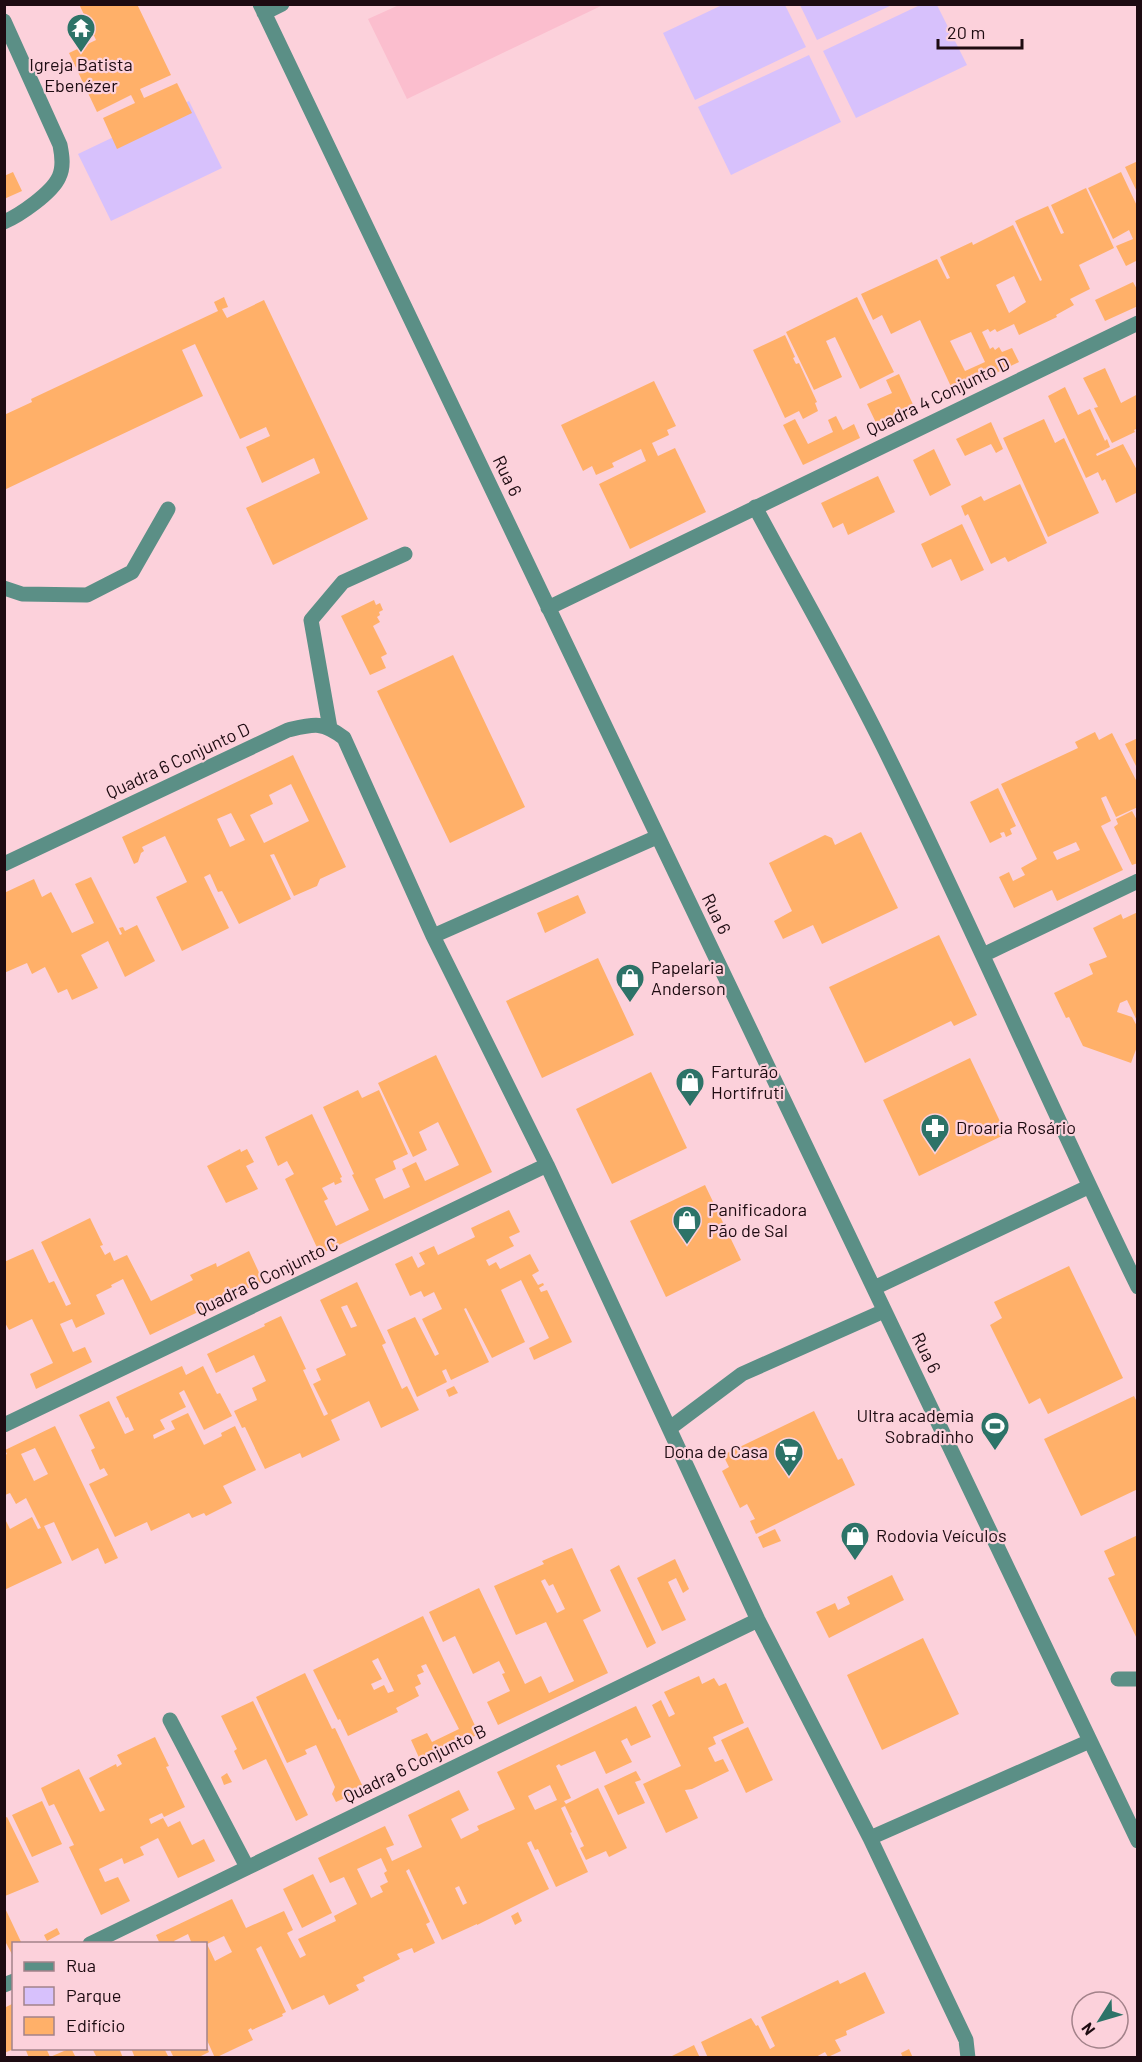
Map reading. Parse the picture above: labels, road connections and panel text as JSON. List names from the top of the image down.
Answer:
{
  "streets": {
    "street": [
      "Quadra 4 Conjunto D",
      "Rua 6",
      "Quadra 6 Conjunto D",
      "Quadra 6 Conjunto C",
      "Quadra 6 Conjunto B"
    ]
  },
  "crossings": [
    ["Quadra 4 Conjunto D", "Rua 6"]
  ],
  "places": {
    "temple": ["Igreja Batista Ebenézer"],
    "shop": [
      "Papelaria Anderson",
      "Farturão Hortifruti",
      "Panificadora Pão de Sal",
      "Rodovia Veículos"
    ],
    "pharmacy": ["Droaria Rosário"],
    "sports": ["Ultra academia Sobradinho"],
    "supermarket": ["Dona de Casa"]
  },
  "legend": ["Rua", "Parque", "Edifício"],
  "scale_bar": "20 m",
  "north": "bottom left"
}
